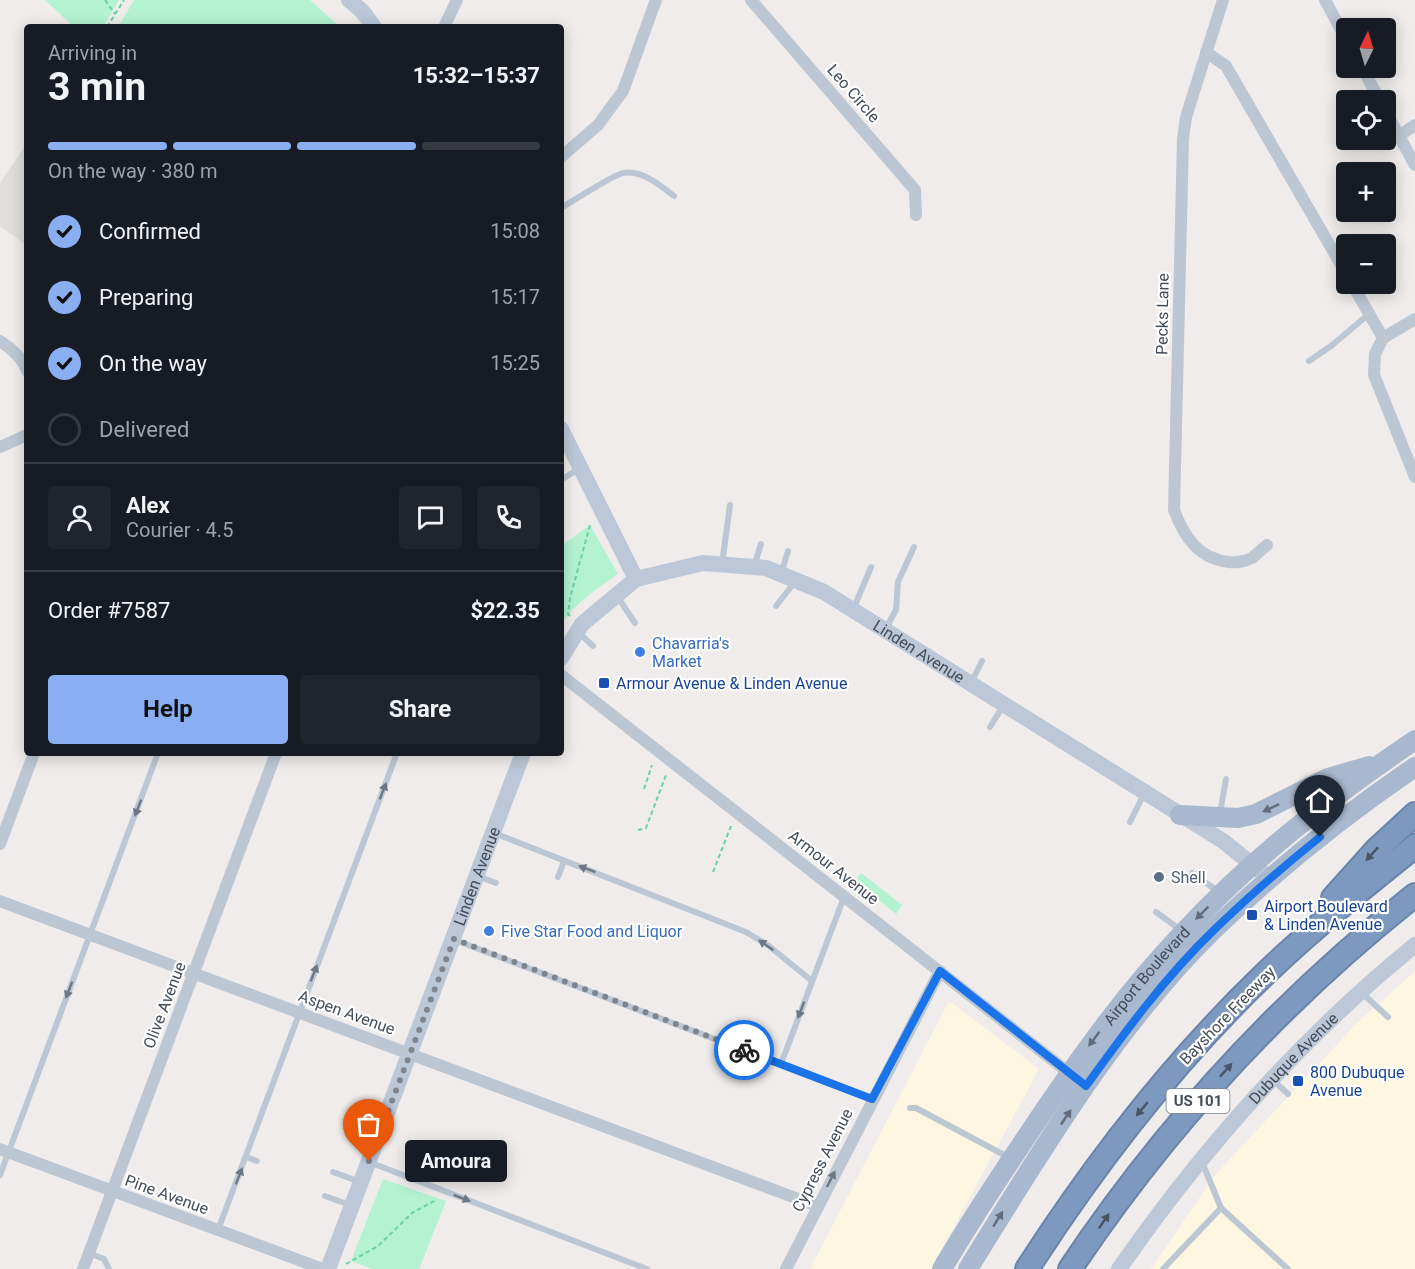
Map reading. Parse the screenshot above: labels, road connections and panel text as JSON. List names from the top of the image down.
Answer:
{
  "streets": {
    "highway": ["Bayshore Freeway", "US 101"],
    "main road": ["Airport Boulevard"],
    "street": [
      "Leo Circle",
      "Pecks Lane",
      "Linden Avenue",
      "Armour Avenue",
      "Olive Avenue",
      "Aspen Avenue",
      "Dubuque Avenue",
      "Cypress Avenue",
      "Pine Avenue"
    ]
  },
  "crossings": [
    ["Linden Avenue", "Airport Boulevard"],
    ["Linden Avenue", "Aspen Avenue"],
    ["Armour Avenue", "Airport Boulevard"],
    ["Armour Avenue", "Cypress Avenue"],
    ["Olive Avenue", "Aspen Avenue"],
    ["Olive Avenue", "Pine Avenue"],
    ["Aspen Avenue", "Cypress Avenue"]
  ],
  "one_way": ["Cypress Avenue"],
  "places": {
    "other": [
      "Chavarria's Market",
      "Shell",
      "Five Star Food and Liquor",
      "Amoura"
    ],
    "transit": ["Armour Avenue & Linden Avenue", "Airport Boulevard & Linden Avenue", "800 Dubuque Avenue"]
  },
  "north": "top",
  "page": {
    "map_buttons": ["+", "−"],
    "heading": ["3 min", "Arriving in", "15:32–15:37"],
    "panel": [
      "Alex",
      "Courier · 4.5",
      "Order #7587",
      "$22.35"
    ],
    "bar": "On the way · 380 m",
    "list": [
      ["Confirmed", "15:08"],
      ["Preparing", "15:17"],
      ["On the way", "15:25"],
      "Delivered"
    ],
    "buttons": ["Help", "Share"],
    "bubble": "Amoura"
  }
}
